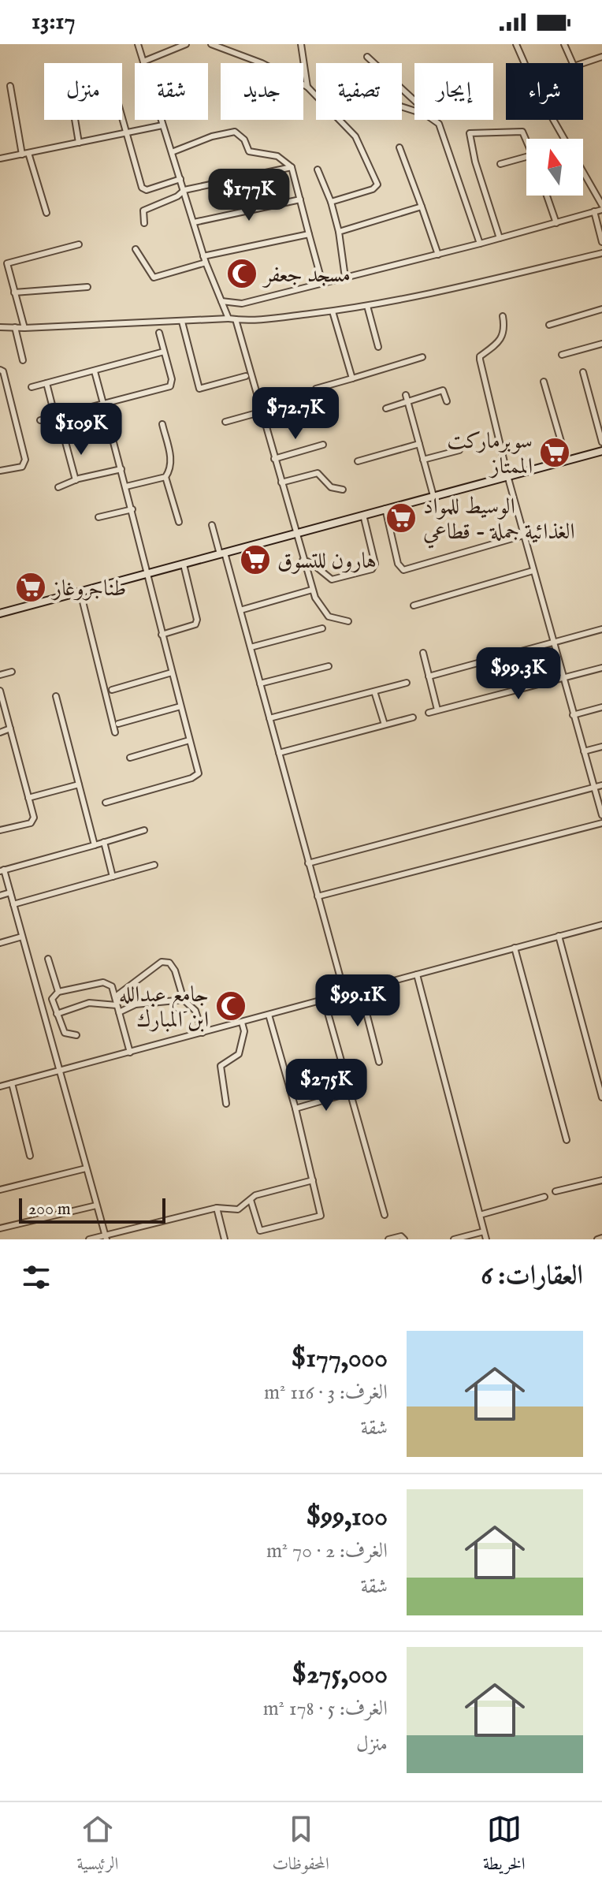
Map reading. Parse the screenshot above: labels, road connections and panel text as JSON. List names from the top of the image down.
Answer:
{
  "places": {
    "mosque": ["مسجد جعفر", "جامع عبدالله ابن المبارك"],
    "supermarket": [
      "سوبرماركت الممتاز",
      "الوسيط للمواد الغذائية جملة - قطاعي",
      "هارون للتسوق",
      "طناجروغاز"
    ]
  },
  "scale_bar": "200 m",
  "north": "top",
  "page": {
    "status": "13:17",
    "chip": [
      "شراء",
      "إيجار",
      "تصفية",
      "جديد",
      "شقة",
      "منزل"
    ],
    "price": [
      "$177K",
      "$72.7K",
      "$109K",
      "$99.3K",
      "$99.1K",
      "$275K"
    ],
    "scale": "200 m",
    "heading": "العقارات: 6",
    "list": [
      {
        "name": "$177,000",
        "note": "الغرف: 3 · 116 m² · شقة"
      },
      {
        "name": "$99,100",
        "note": "الغرف: 2 · 70 m² · شقة"
      },
      {
        "name": "$275,000",
        "note": "الغرف: 5 · 178 m² · منزل"
      }
    ],
    "tabs": ["الخريطة", "المحفوظات", "الرئيسية"]
  }
}
